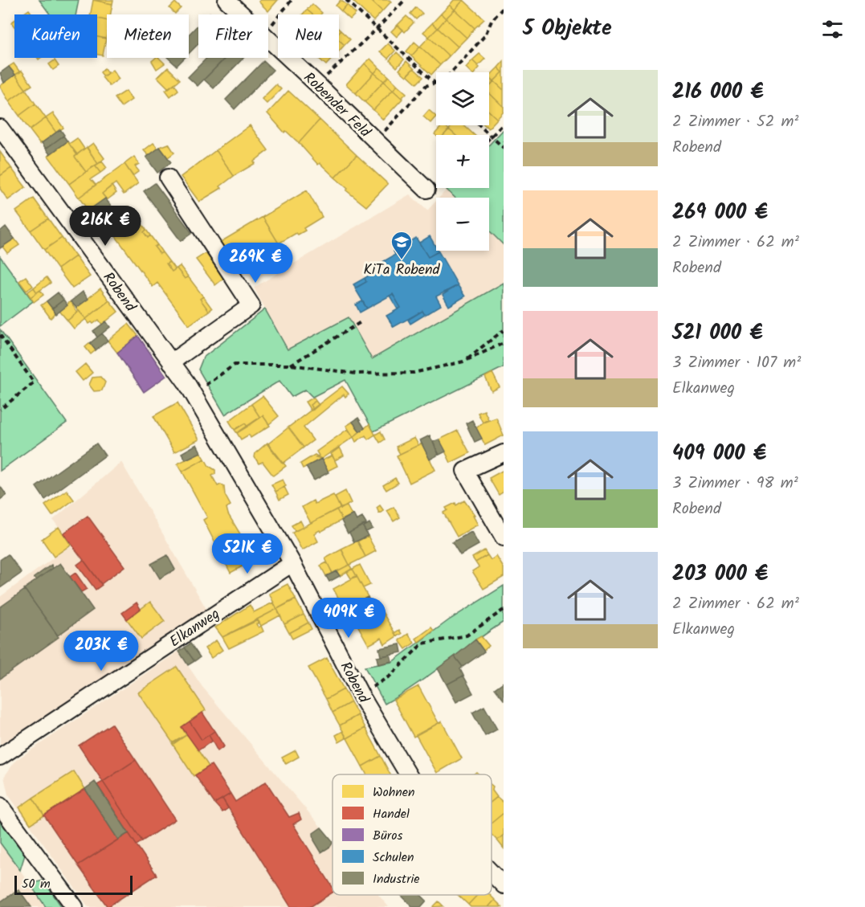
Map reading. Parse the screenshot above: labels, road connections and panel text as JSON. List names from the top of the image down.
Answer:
{
  "streets": {
    "street": ["Robender Feld", "Robend", "Elkanweg"]
  },
  "crossings": [
    ["Robend", "Elkanweg"]
  ],
  "places": {
    "school or university": ["KiTa Robend"]
  },
  "legend": [
    "Wohnen",
    "Handel",
    "Büros",
    "Schulen",
    "Industrie"
  ],
  "scale_bar": "50 m",
  "page": {
    "heading": "5 Objekte",
    "chip": [
      "Kaufen",
      "Mieten",
      "Filter",
      "Neu"
    ],
    "list": [
      {
        "name": "216 000 €",
        "note": "2 Zimmer · 52 m² · Robend"
      },
      {
        "name": "269 000 €",
        "note": "2 Zimmer · 62 m² · Robend"
      },
      {
        "name": "521 000 €",
        "note": "3 Zimmer · 107 m² · Elkanweg"
      },
      {
        "name": "409 000 €",
        "note": "3 Zimmer · 98 m² · Robend"
      },
      {
        "name": "203 000 €",
        "note": "2 Zimmer · 62 m² · Elkanweg"
      }
    ],
    "map_buttons": ["+", "−"],
    "price": [
      "216K €",
      "269K €",
      "521K €",
      "409K €",
      "203K €"
    ],
    "scale": "50 m"
  }
}
